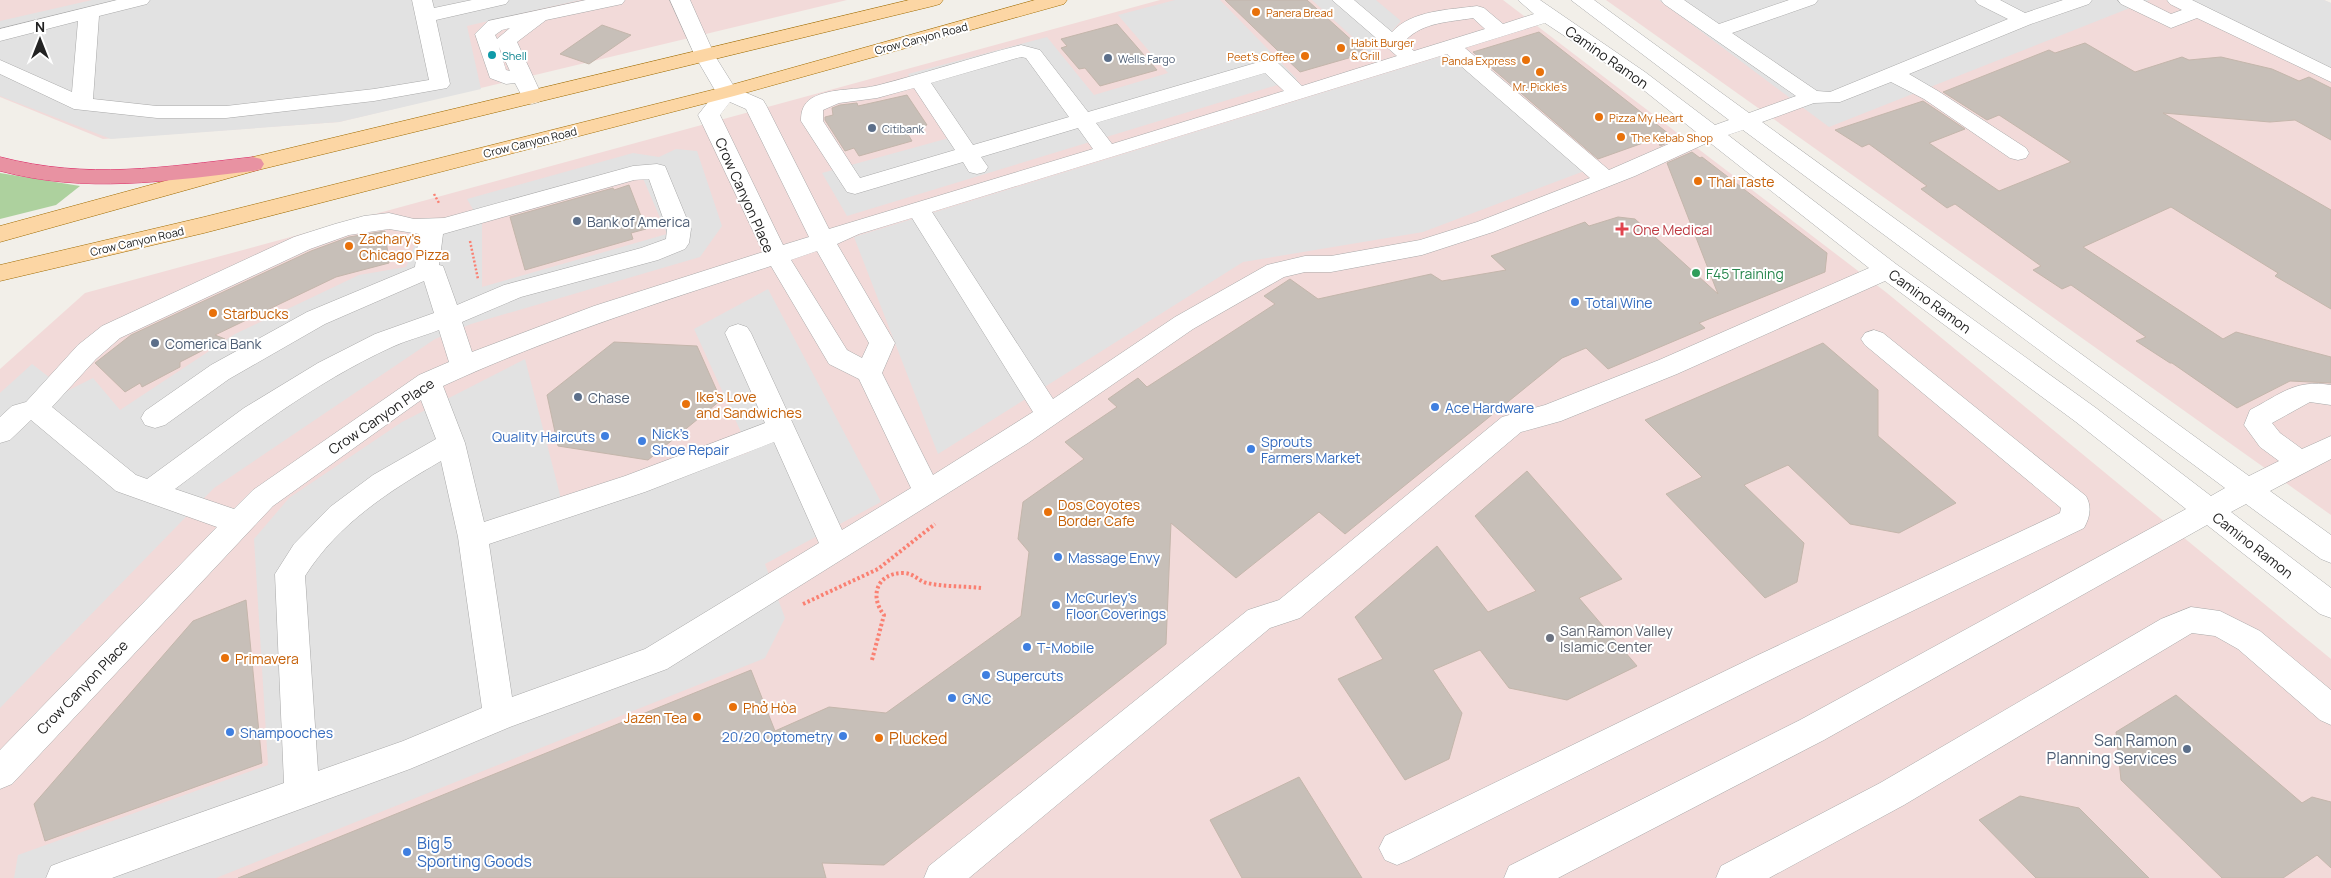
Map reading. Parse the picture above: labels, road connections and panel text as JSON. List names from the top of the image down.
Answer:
{
  "streets": {
    "main road": ["Crow Canyon Road"],
    "street": ["Camino Ramon", "Crow Canyon Place"]
  },
  "crossings": [
    ["Crow Canyon Road", "Crow Canyon Place"]
  ],
  "places": {
    "other": [
      "Panera Bread",
      "Habit Burger & Grill",
      "Shell",
      "Peet's Coffee",
      "Wells Fargo",
      "Panda Express",
      "Mr. Pickle's",
      "Pizza My Heart",
      "Citibank",
      "The Kebab Shop",
      "Thai Taste",
      "Bank of America",
      "Zachary's Chicago Pizza",
      "F45 Training",
      "Total Wine",
      "Starbucks",
      "Comerica Bank",
      "Chase",
      "Ike's Love and Sandwiches",
      "Ace Hardware",
      "Quality Haircuts",
      "Nick’s Shoe Repair",
      "Sprouts Farmers Market",
      "Dos Coyotes Border Cafe",
      "Massage Envy",
      "McCurley’s Floor Coverings",
      "San Ramon Valley Islamic Center",
      "T-Mobile",
      "Primavera",
      "Supercuts",
      "GNC",
      "Phở Hòa",
      "Jazen Tea",
      "Shampooches",
      "20/20 Optometry",
      "Plucked",
      "San Ramon Planning Services",
      "Big 5 Sporting Goods"
    ],
    "health": ["One Medical"]
  },
  "north": "top"
}
